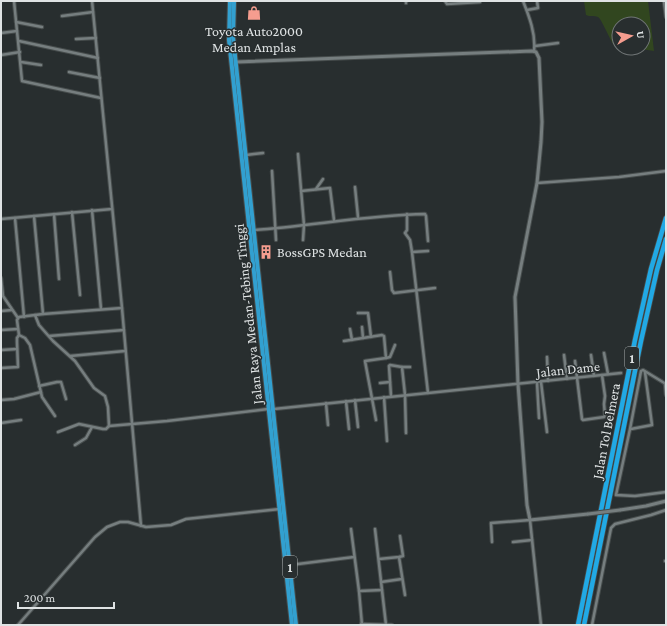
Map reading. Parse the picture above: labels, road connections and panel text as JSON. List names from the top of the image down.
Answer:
{
  "streets": {
    "highway": ["Jalan Raya Medan-Tebing Tinggi", "1", "Jalan Tol Belmera"],
    "street": ["Jalan Dame"]
  },
  "crossings": [
    ["Jalan Raya Medan-Tebing Tinggi", "Jalan Dame"]
  ],
  "places": {
    "shop": ["Toyota Auto2000 Medan Amplas"],
    "building": ["BossGPS Medan"]
  },
  "scale_bar": "200 m",
  "north": "right"
}
